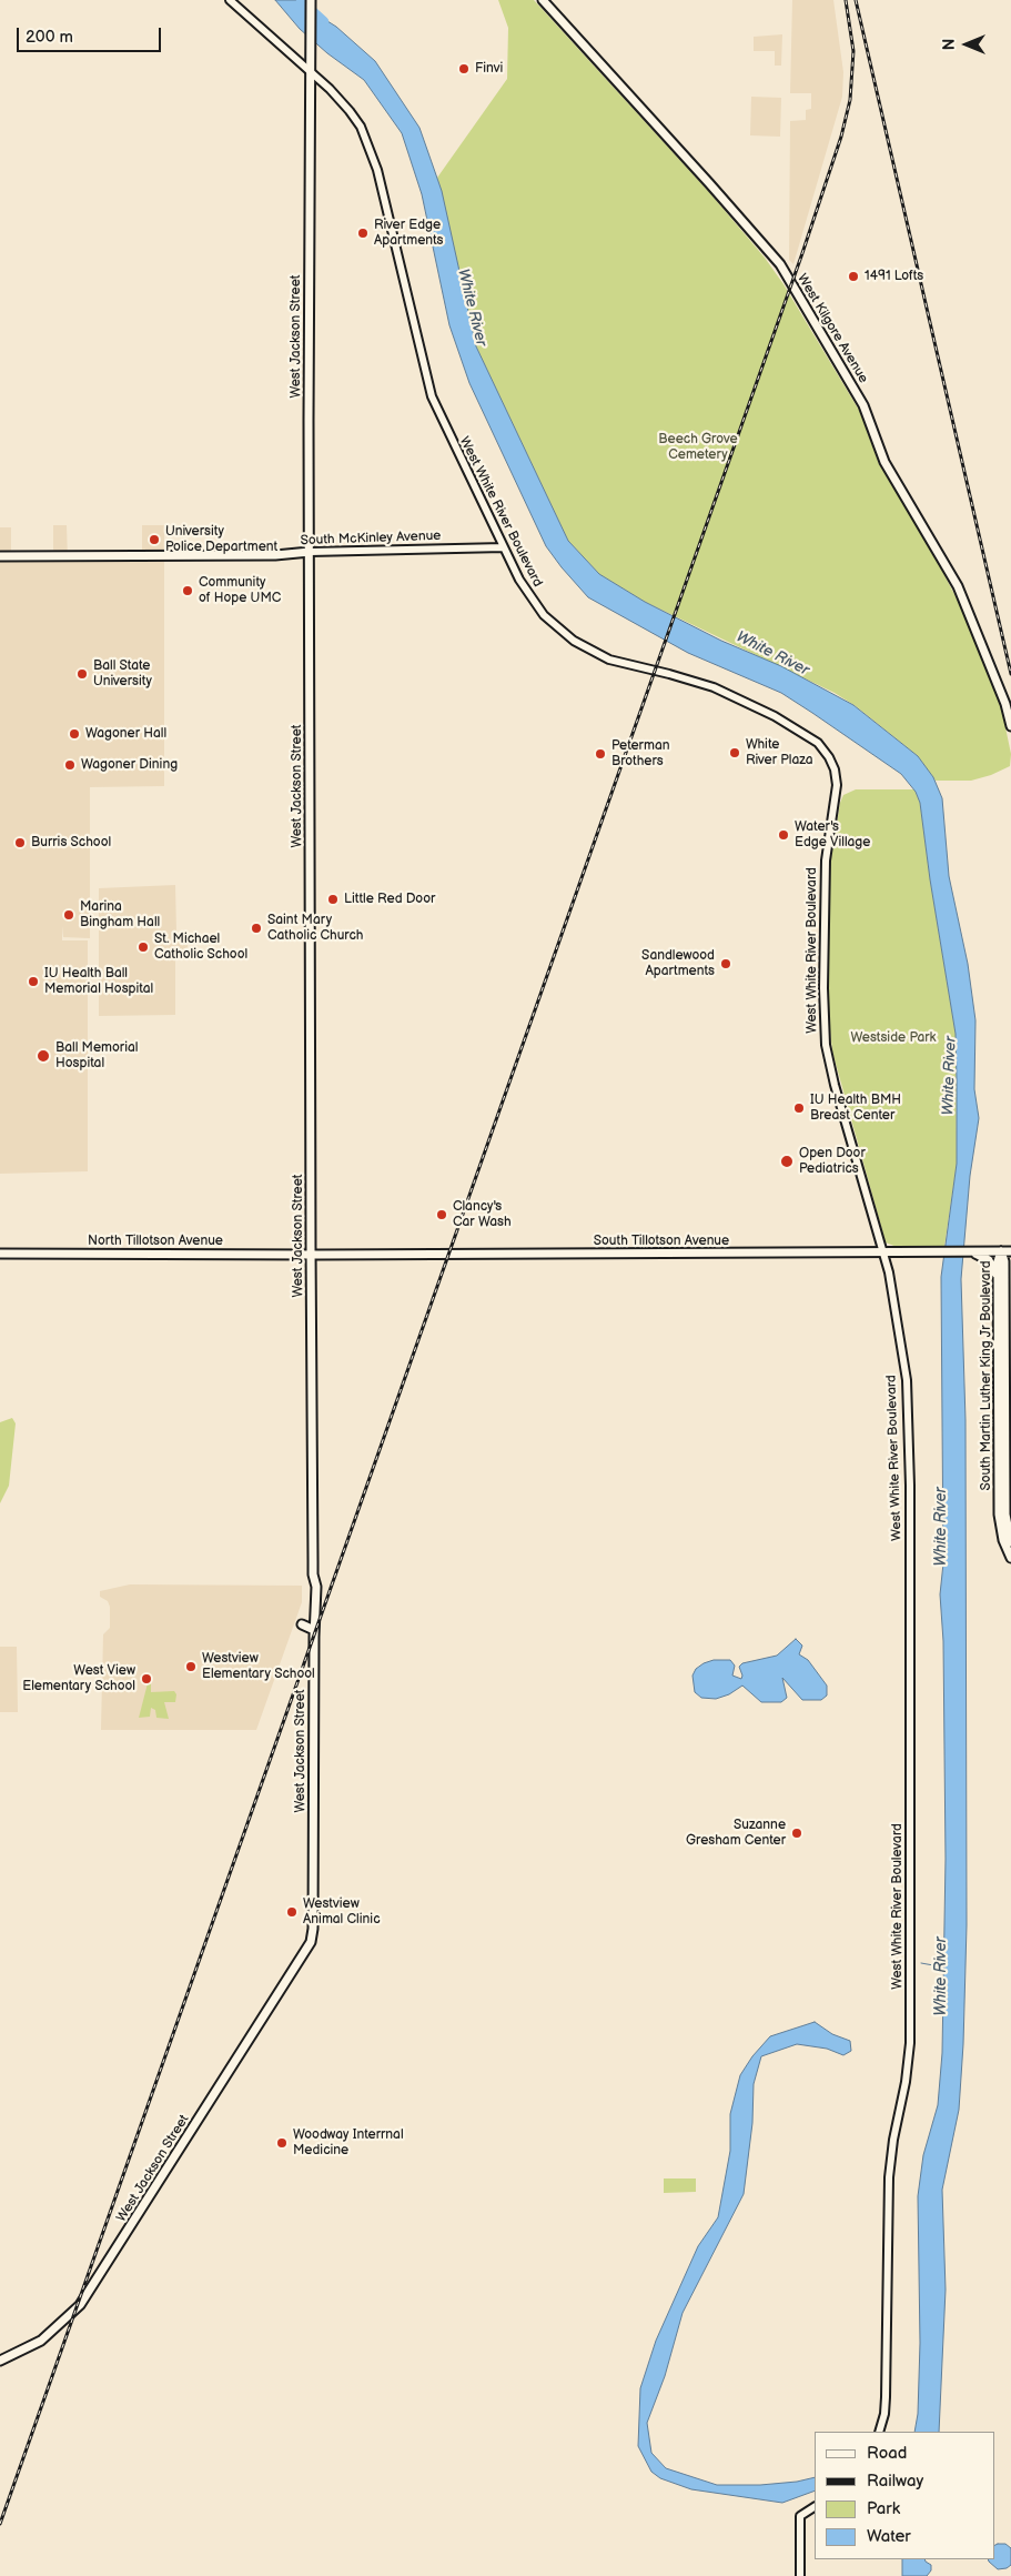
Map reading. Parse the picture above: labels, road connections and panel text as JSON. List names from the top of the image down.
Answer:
{
  "streets": {
    "main road": [
      "West Kilgore Avenue",
      "West Jackson Street",
      "South McKinley Avenue",
      "North Tillotson Avenue",
      "South Tillotson Avenue",
      "South Martin Luther King Jr Boulevard"
    ],
    "street": ["West White River Boulevard"]
  },
  "crossings": [
    ["West Jackson Street", "West White River Boulevard"],
    ["West Jackson Street", "South McKinley Avenue"],
    ["West Jackson Street", "North Tillotson Avenue"],
    ["West Jackson Street", "South Tillotson Avenue"],
    ["West White River Boulevard", "South McKinley Avenue"],
    ["West White River Boulevard", "South Tillotson Avenue"],
    ["North Tillotson Avenue", "South Tillotson Avenue"]
  ],
  "water": ["White River"],
  "parks": ["Beech Grove Cemetery", "Westside Park"],
  "places": [
    "Finvi",
    "River Edge Apartments",
    "1491 Lofts",
    "University Police Department",
    "Community of Hope UMC",
    "Ball State University",
    "Wagoner Hall",
    "White River Plaza",
    "Peterman Brothers",
    "Wagoner Dining",
    "Water's Edge Village",
    "Burris School",
    "Little Red Door",
    "Marina Bingham Hall",
    "Saint Mary Catholic Church",
    "St. Michael Catholic School",
    "Sandlewood Apartments",
    "IU Health Ball Memorial Hospital",
    "Ball Memorial Hospital",
    "IU Health BMH Breast Center",
    "Open Door Pediatrics",
    "Clancy's Car Wash",
    "Westview Elementary School",
    "West View Elementary School",
    "Suzanne Gresham Center",
    "Westview Animal Clinic",
    "Woodway Interrnal Medicine"
  ],
  "legend": [
    "Road",
    "Railway",
    "Park",
    "Water"
  ],
  "scale_bar": "200 m",
  "north": "left"
}
